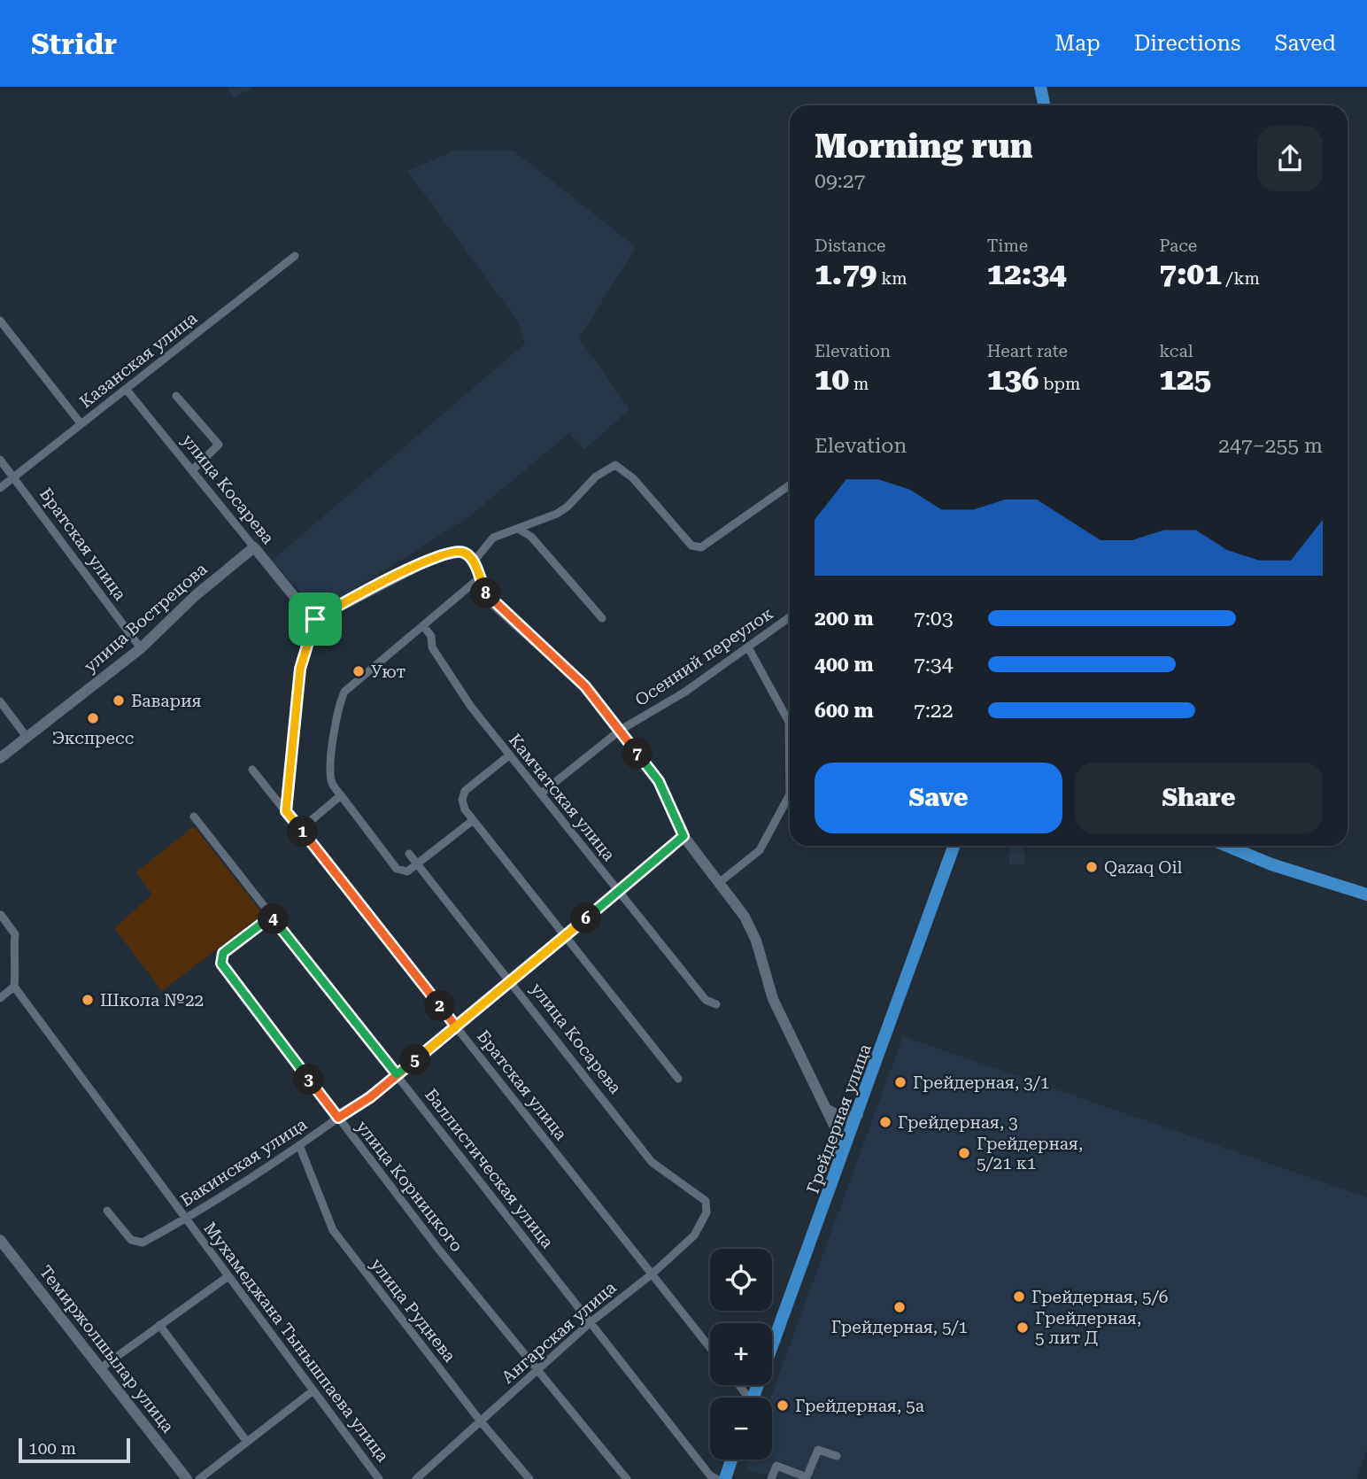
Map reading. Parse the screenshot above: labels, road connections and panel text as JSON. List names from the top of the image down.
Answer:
{
  "streets": {
    "main road": ["Грейдерная улица"],
    "street": [
      "Казанская улица",
      "улица Косарева",
      "Братская улица",
      "улица Вострецова",
      "Осенний переулок",
      "Камчатская улица",
      "Бакинская улица",
      "Баллистическая улица",
      "улица Корницкого",
      "улица Руднева",
      "Ангарская улица",
      "Мухамеджана Тынышпаева улица",
      "Темиржолшылар улица"
    ]
  },
  "crossings": [
    ["Казанская улица", "улица Косарева"],
    ["Казанская улица", "Братская улица"],
    ["улица Косарева", "улица Вострецова"],
    ["улица Косарева", "Бакинская улица"],
    ["улица Косарева", "Ангарская улица"],
    ["Братская улица", "улица Вострецова"],
    ["Братская улица", "Бакинская улица"],
    ["Братская улица", "Ангарская улица"],
    ["Осенний переулок", "Камчатская улица"],
    ["Камчатская улица", "Бакинская улица"],
    ["Бакинская улица", "Баллистическая улица"],
    ["Бакинская улица", "улица Корницкого"],
    ["Бакинская улица", "улица Руднева"],
    ["Бакинская улица", "Мухамеджана Тынышпаева улица"],
    ["Баллистическая улица", "улица Корницкого"],
    ["Баллистическая улица", "Ангарская улица"],
    ["улица Корницкого", "Ангарская улица"],
    ["улица Руднева", "Ангарская улица"]
  ],
  "places": [
    "Уют",
    "Бавария",
    "Экспресс",
    "Qazaq Oil",
    "Школа №22",
    "Грейдерная, 3/1",
    "Грейдерная, 3",
    "Грейдерная, 5/21 к1",
    "Грейдерная, 5/6",
    "Грейдерная, 5/1",
    "Грейдерная, 5 лит Д",
    "Грейдерная, 5а"
  ],
  "scale_bar": "100 m",
  "page": {
    "header": "Stridr",
    "nav": ["Map", "Directions", "Saved"],
    "heading": ["Morning run", "09:27"],
    "stats": [
      ["Distance", "1.79 km"],
      ["Time", "12:34"],
      ["Pace", "7:01 /km"],
      ["Elevation", "10 m"],
      ["Heart rate", "136 bpm"],
      ["kcal", "125"]
    ],
    "chart": ["Elevation", "247–255 m"],
    "pins": [
      "8",
      "7",
      "1",
      "6",
      "4",
      "2",
      "5",
      "3"
    ],
    "list": [
      {
        "name": "200 m",
        "note": "7:03"
      },
      {
        "name": "400 m",
        "note": "7:34"
      },
      {
        "name": "600 m",
        "note": "7:22"
      }
    ],
    "buttons": ["Save", "Share"],
    "map_buttons": ["+", "−"],
    "scale": "100 m"
  }
}
